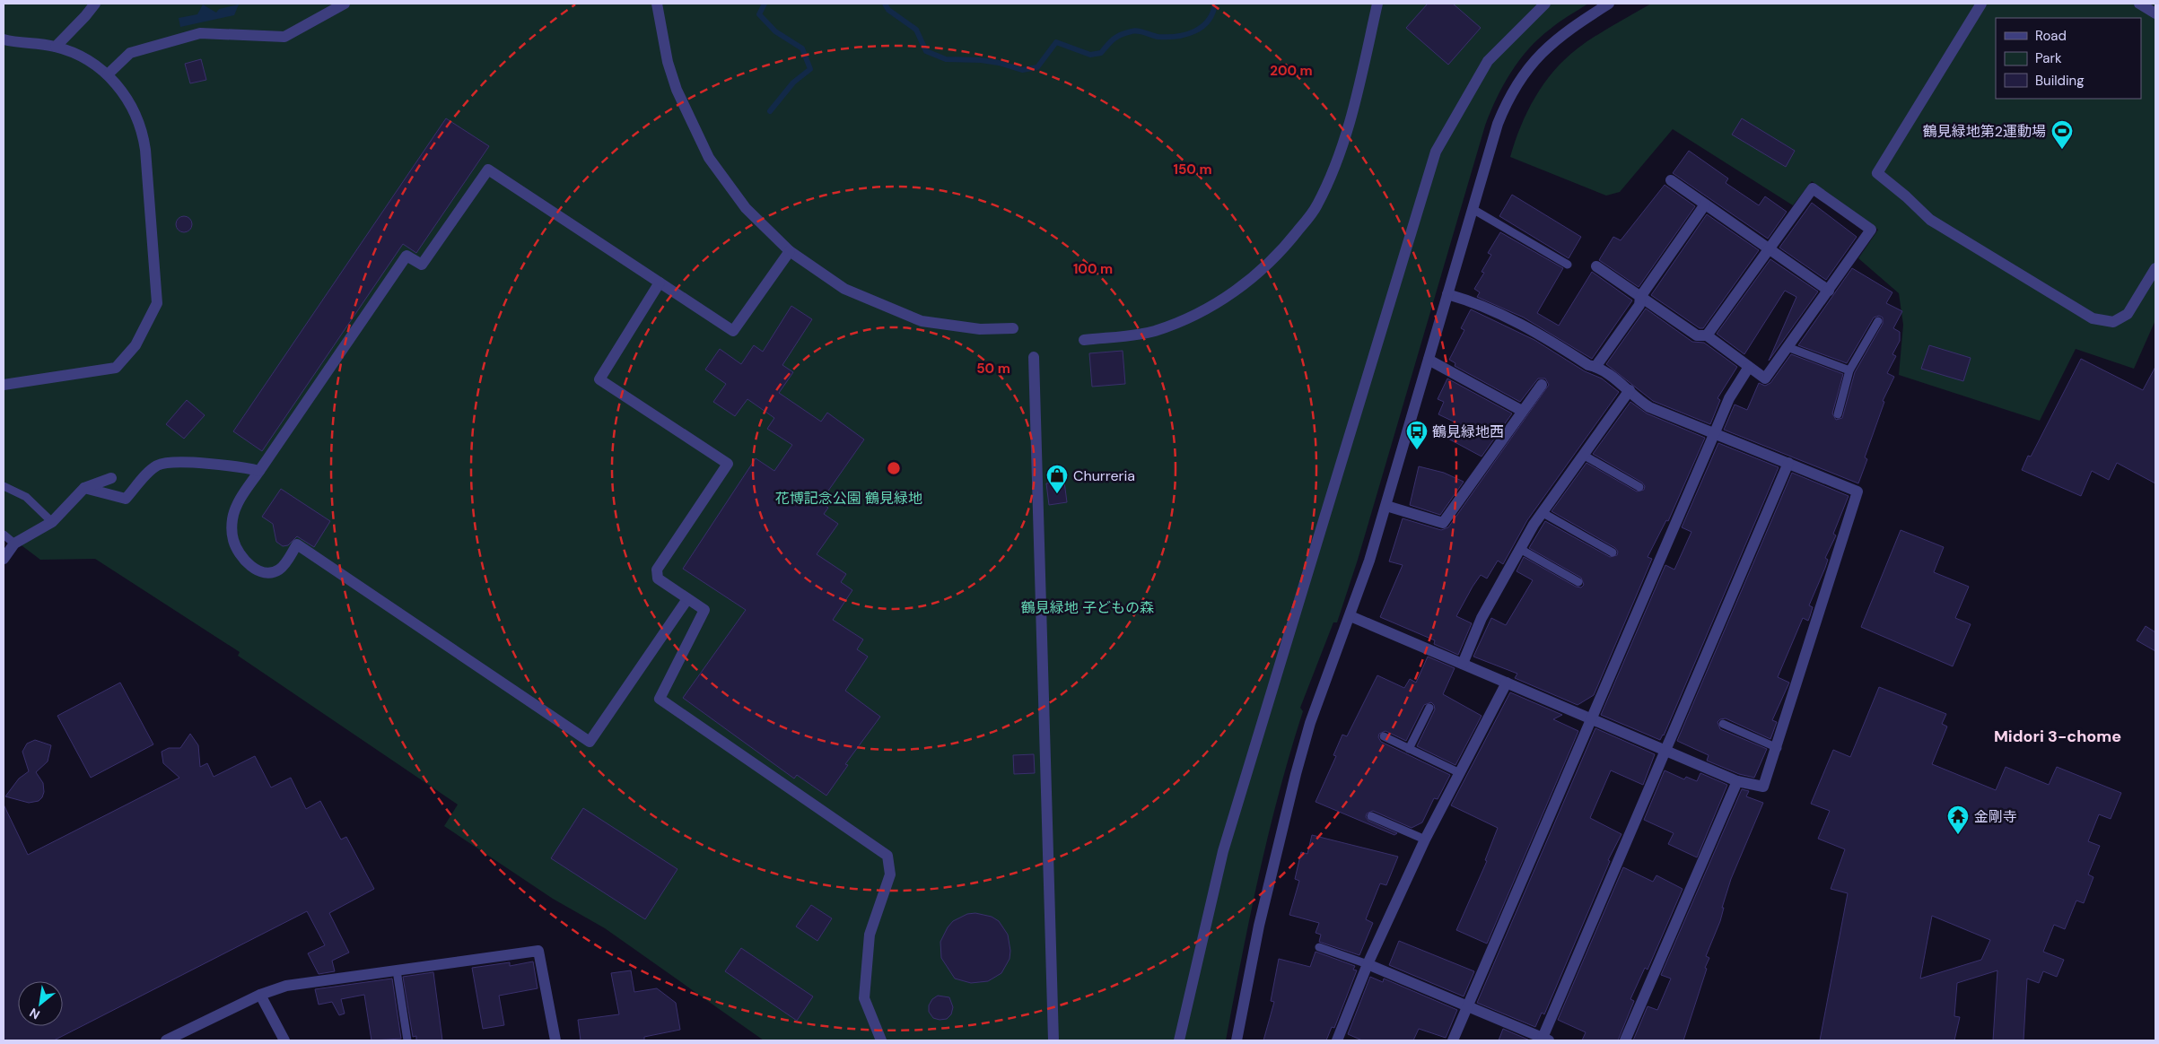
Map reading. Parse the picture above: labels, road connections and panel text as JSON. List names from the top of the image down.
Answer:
{
  "districts": ["Midori 3-chome"],
  "parks": ["花博記念公園 鶴見緑地", "鶴見緑地 子どもの森"],
  "places": {
    "sports": ["鶴見緑地第2運動場"],
    "bus stop": ["鶴見緑地西"],
    "shop": ["Churreria"],
    "temple": ["金剛寺"]
  },
  "legend": ["Road", "Park", "Building"],
  "north": "bottom left",
  "rings": [
    "200 m",
    "150 m",
    "100 m",
    "50 m"
  ]
}
